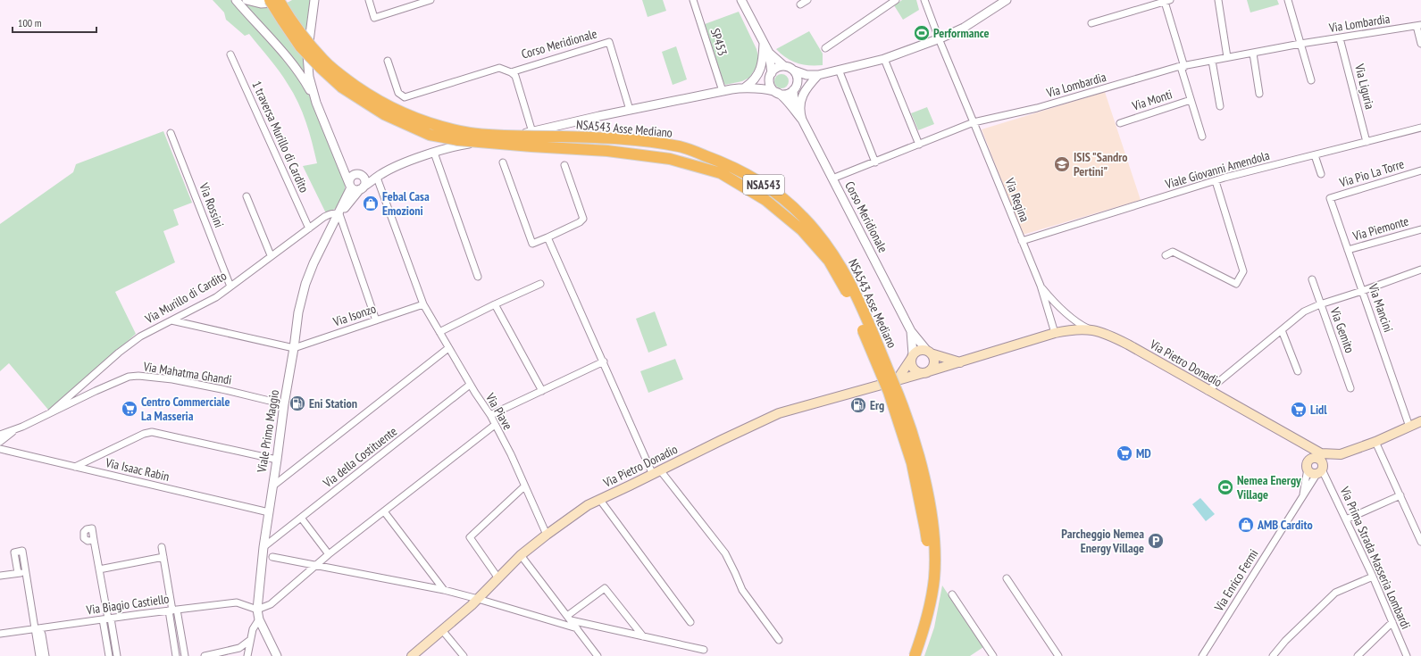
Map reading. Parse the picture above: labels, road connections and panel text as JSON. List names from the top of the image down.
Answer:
{
  "streets": {
    "highway": ["NSA543 Asse Mediano", "NSA543"],
    "main road": ["Via Pietro Donadio"],
    "street": [
      "Via Lombardia",
      "SP453",
      "Corso Meridionale",
      "Via Liguria",
      "Via Monti",
      "1 traversa Murillo di Cardito",
      "Viale Giovanni Amendola",
      "Via Pio La Torre",
      "Via Regina",
      "Via Rossini",
      "Via Piemonte",
      "Via Murillo di Cardito",
      "Via Mancini",
      "Via Isonzo",
      "Via Gemito",
      "Via Mahatma Ghandi",
      "Via Piave",
      "Viale Primo Maggio",
      "Via della Costituente",
      "Via Isaac Rabin",
      "Via Prima Strada Masseria Lombardi",
      "Via Enrico Fermi",
      "Via Biagio Castiello"
    ]
  },
  "crossings": [
    ["Via Lombardia", "Corso Meridionale"],
    ["Via Lombardia", "Via Liguria"],
    ["Via Lombardia", "Via Monti"],
    ["Via Lombardia", "Via Regina"],
    ["Via Liguria", "Viale Giovanni Amendola"],
    ["1 traversa Murillo di Cardito", "Via Murillo di Cardito"],
    ["Viale Giovanni Amendola", "Via Regina"],
    ["Via Pio La Torre", "Via Mancini"],
    ["Via Regina", "Via Pietro Donadio"],
    ["Via Rossini", "Via Murillo di Cardito"],
    ["Via Piemonte", "Via Mancini"],
    ["Via Murillo di Cardito", "Via Mahatma Ghandi"],
    ["Via Murillo di Cardito", "Viale Primo Maggio"],
    ["Via Mancini", "Via Pietro Donadio"],
    ["Via Isonzo", "Via Piave"],
    ["Via Isonzo", "Viale Primo Maggio"],
    ["Via Pietro Donadio", "Via Piave"],
    ["Via Pietro Donadio", "Via Prima Strada Masseria Lombardi"],
    ["Via Pietro Donadio", "Via Enrico Fermi"],
    ["Via Mahatma Ghandi", "Viale Primo Maggio"],
    ["Via Piave", "Via della Costituente"],
    ["Viale Primo Maggio", "Via della Costituente"],
    ["Viale Primo Maggio", "Via Isaac Rabin"],
    ["Viale Primo Maggio", "Via Biagio Castiello"],
    ["Via Prima Strada Masseria Lombardi", "Via Enrico Fermi"]
  ],
  "places": {
    "sports": ["Performance", "Nemea Energy Village"],
    "school or university": ["ISIS \"Sandro Pertini\""],
    "shop": ["Febal Casa Emozioni", "AMB Cardito"],
    "fuel station": ["Eni Station", "Erg"],
    "supermarket": ["Centro Commerciale La Masseria", "Lidl", "MD"],
    "parking": ["Parcheggio Nemea Energy Village"]
  },
  "scale_bar": "100 m"
}
